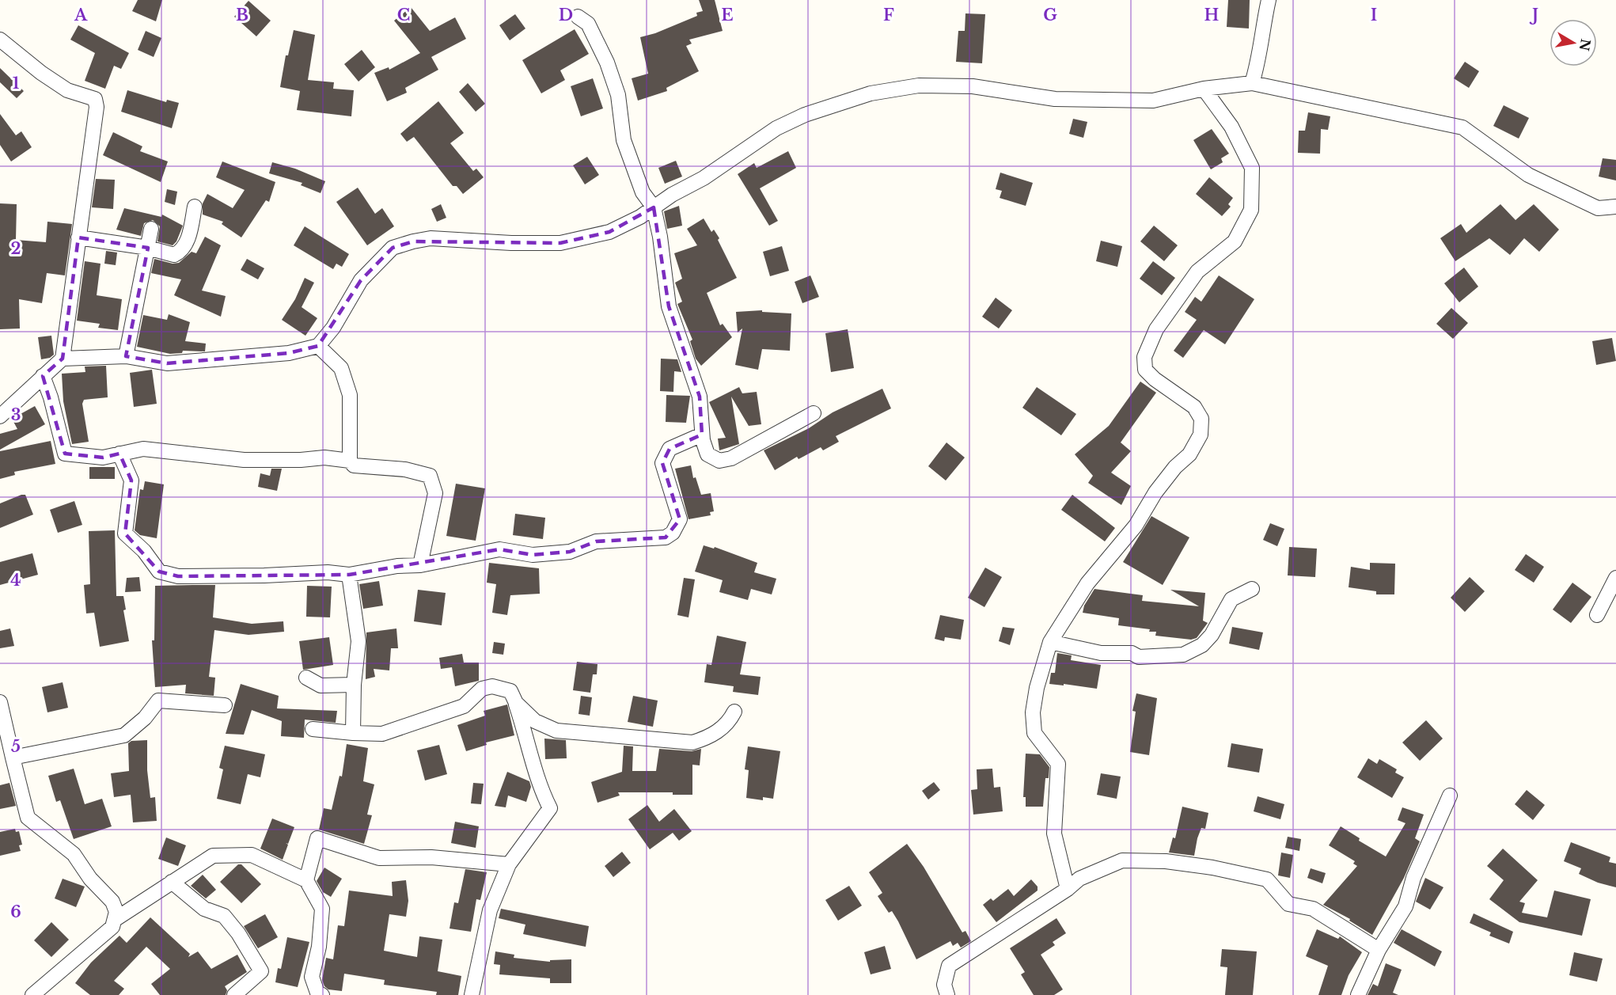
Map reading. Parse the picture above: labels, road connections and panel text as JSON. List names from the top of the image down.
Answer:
{
  "north": "right",
  "grid": {
    "columns": [
      "A",
      "B",
      "C",
      "D",
      "E",
      "F",
      "G",
      "H",
      "I",
      "J"
    ],
    "rows": [
      "1",
      "2",
      "3",
      "4",
      "5",
      "6"
    ]
  }
}
